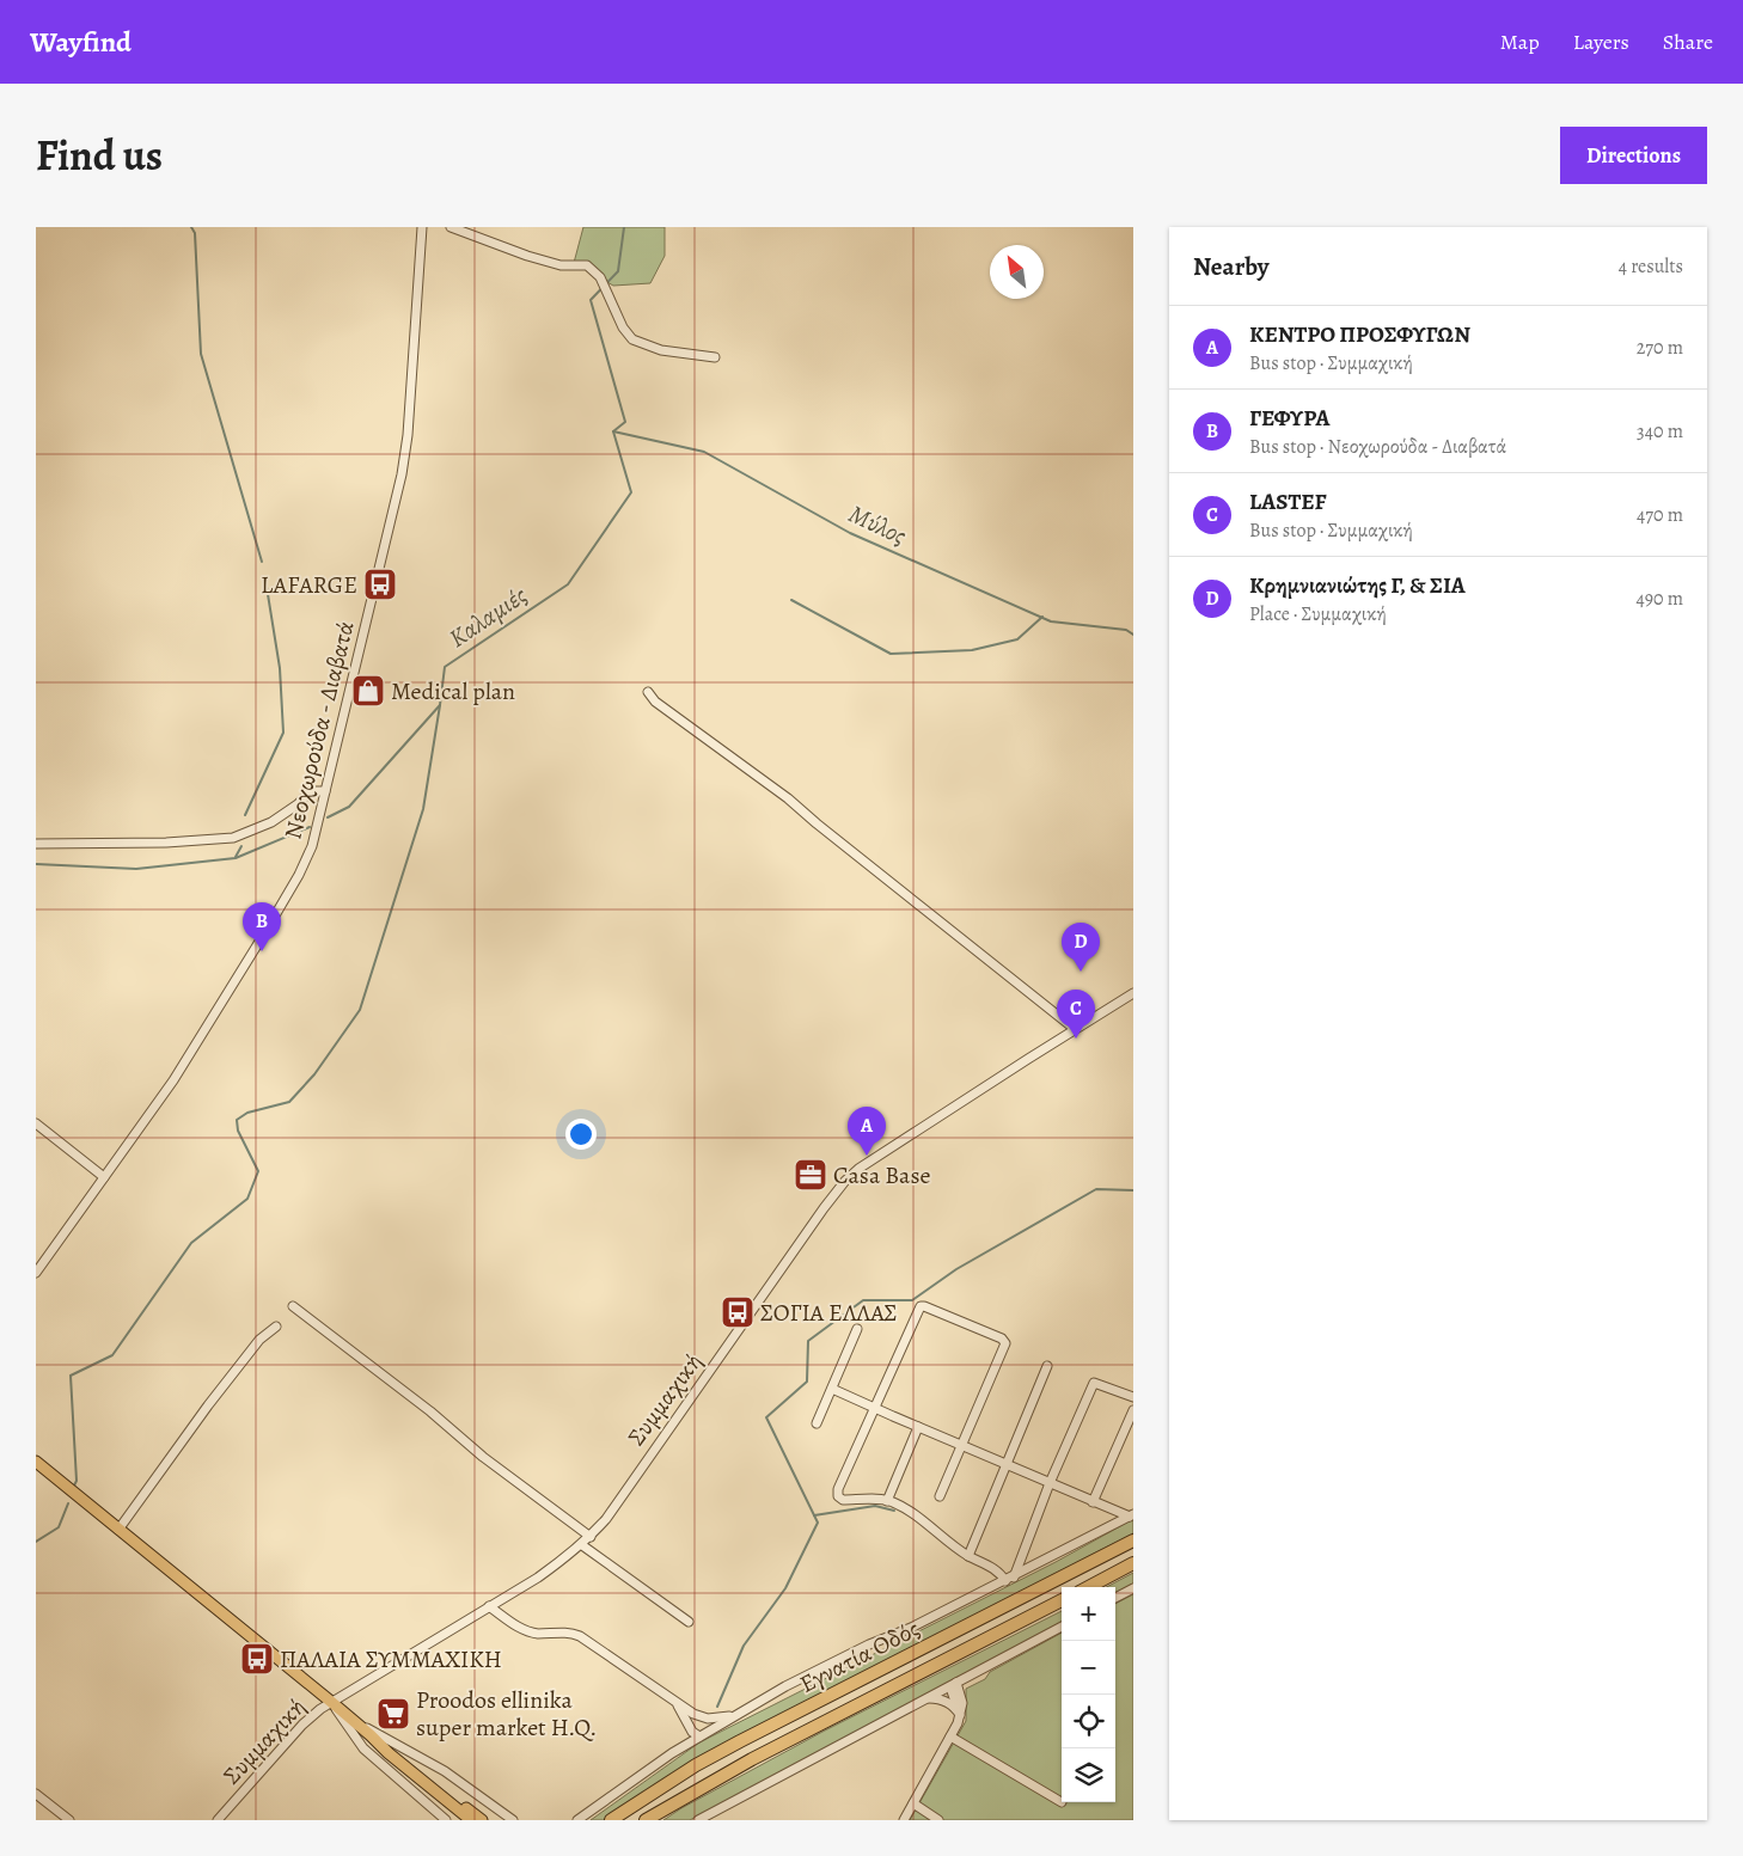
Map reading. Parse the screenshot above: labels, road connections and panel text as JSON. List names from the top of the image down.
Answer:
{
  "streets": {
    "highway": ["Εγνατία Οδός"],
    "street": ["Νεοχωρούδα - Διαβατά", "Συμμαχική"]
  },
  "water": ["Μύλος", "Καλαμιές"],
  "places": {
    "bus stop": ["LAFARGE", "ΣΟΓΙΑ ΕΛΛΑΣ", "ΠΑΛΑΙΑ ΣΥΜΜΑΧΙΚΗ"],
    "shop": ["Medical plan"],
    "office": ["Casa Base"],
    "supermarket": ["Proodos ellinika super market H.Q."]
  },
  "north": "top left",
  "page": {
    "header": "Wayfind",
    "nav": ["Map", "Layers", "Share"],
    "title": "Find us",
    "buttons": "Directions",
    "heading": ["Nearby", "4 results"],
    "list": [
      {
        "mark": "A",
        "name": "ΚΕΝΤΡΟ ΠΡΟΣΦΥΓΩΝ",
        "note": "Bus stop · Συμμαχική",
        "value": "270 m"
      },
      {
        "mark": "B",
        "name": "ΓΕΦΥΡΑ",
        "note": "Bus stop · Νεοχωρούδα - Διαβατά",
        "value": "340 m"
      },
      {
        "mark": "C",
        "name": "LASTEF",
        "note": "Bus stop · Συμμαχική",
        "value": "470 m"
      },
      {
        "mark": "D",
        "name": "Κρημνιανιώτης Γ, & ΣΙΑ",
        "note": "Place · Συμμαχική",
        "value": "490 m"
      }
    ],
    "pins": [
      "B",
      "D",
      "C",
      "A"
    ],
    "map_buttons": ["+", "−"]
  }
}
